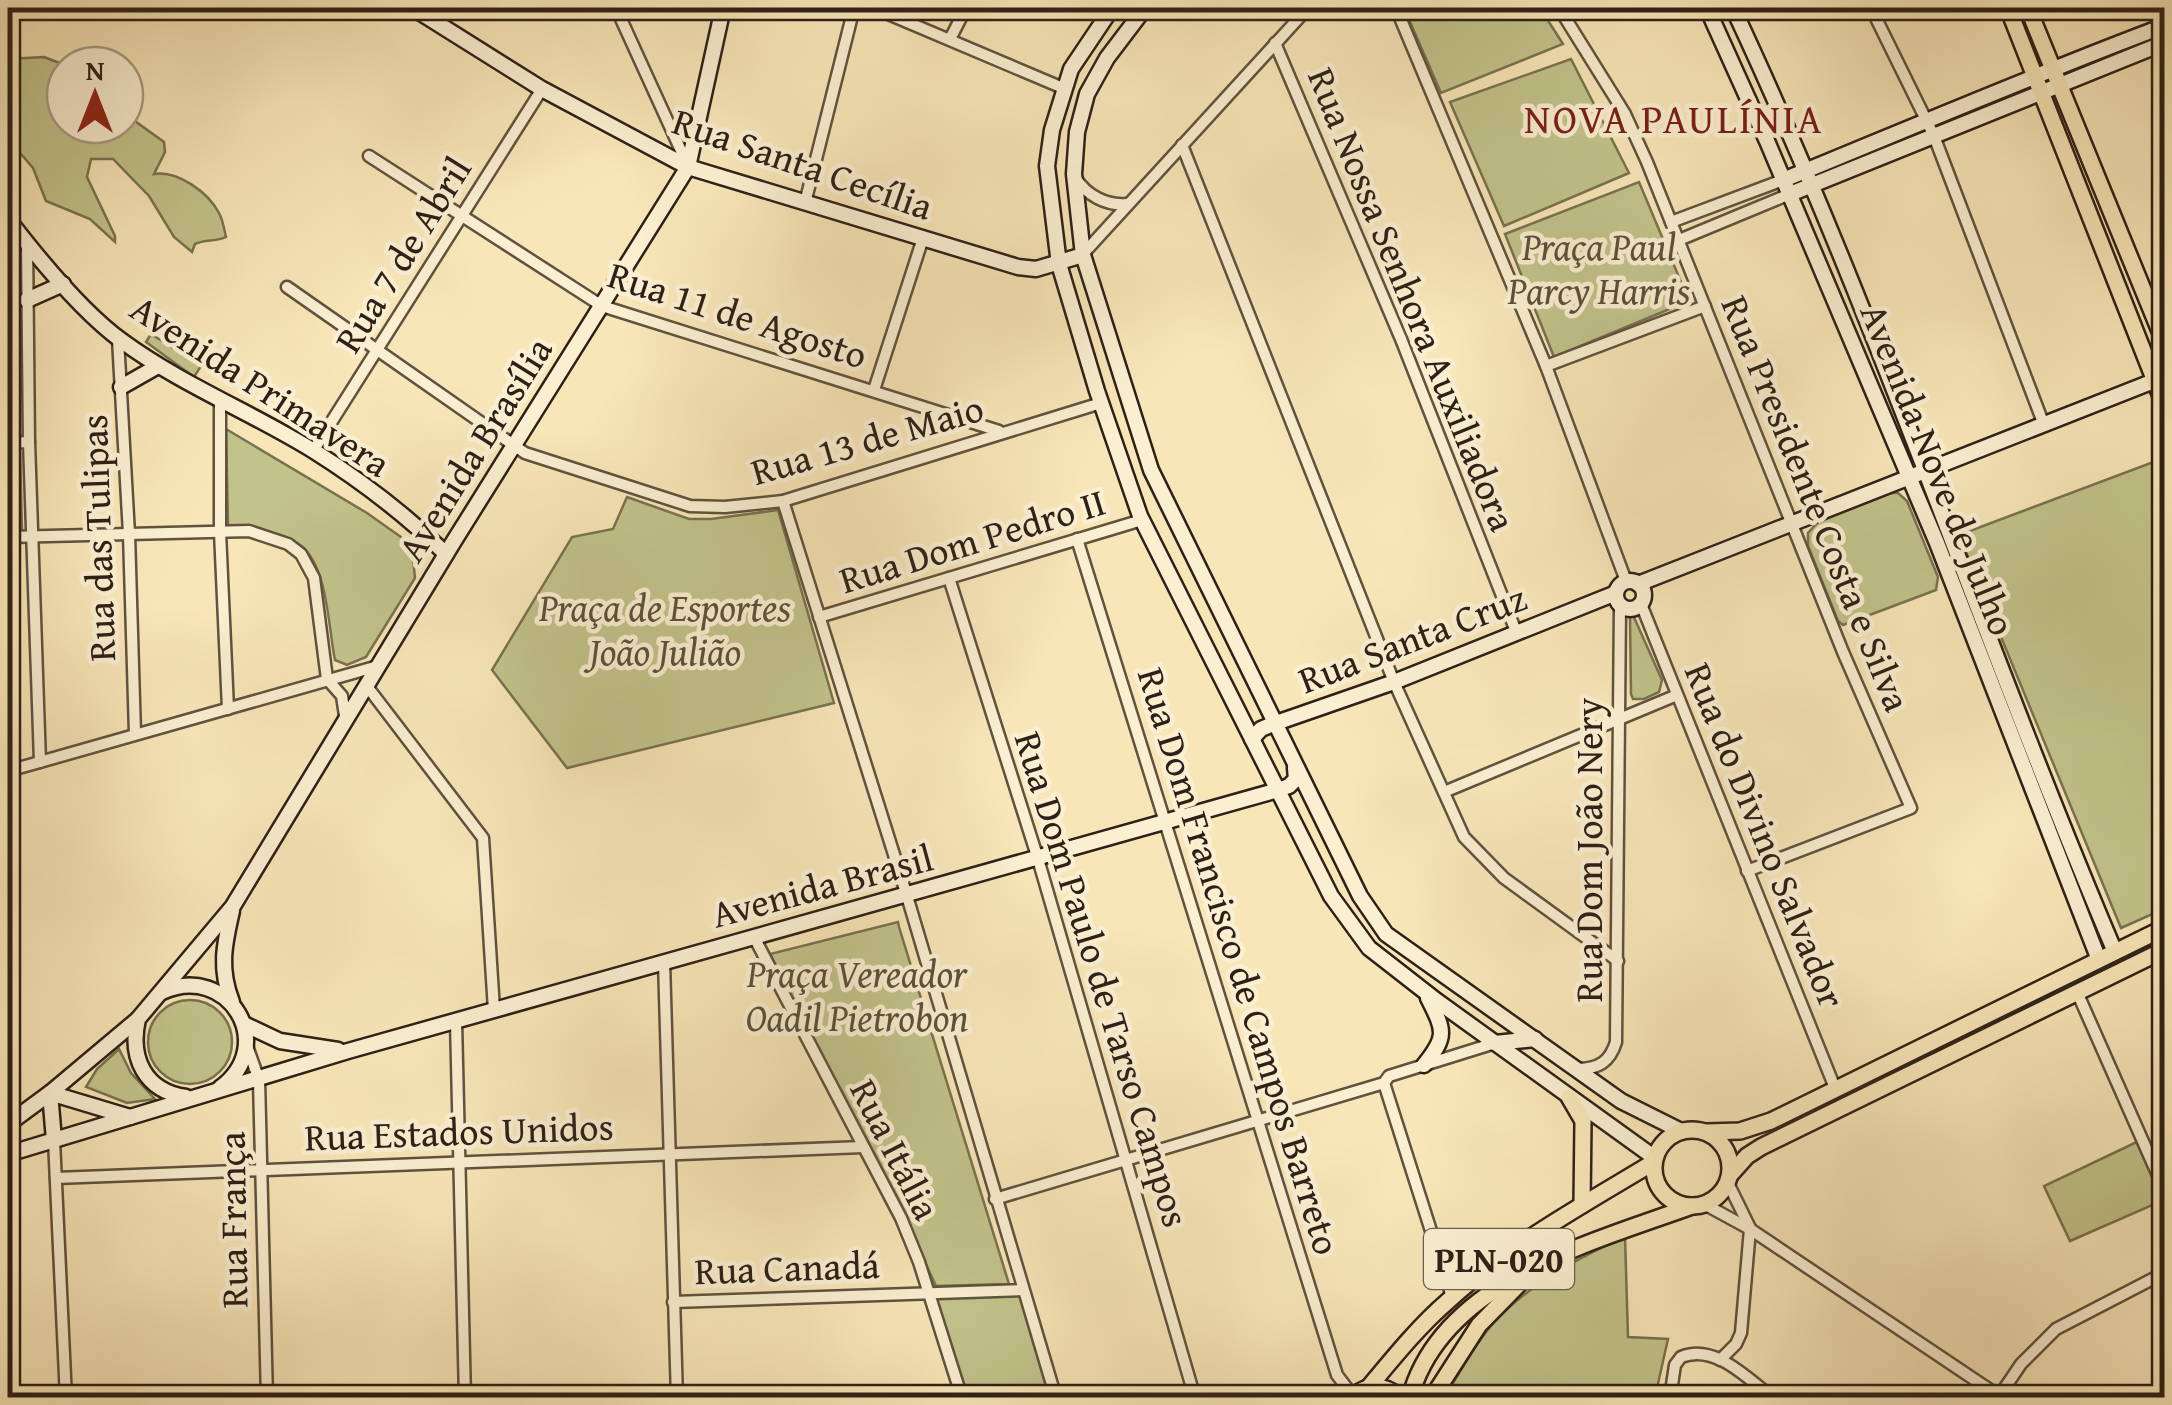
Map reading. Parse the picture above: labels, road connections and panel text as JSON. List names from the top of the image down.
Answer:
{
  "streets": {
    "main road": ["PLN-020"],
    "street": [
      "Rua Santa Cecília",
      "Rua 7 de Abril",
      "Rua Nossa Senhora Auxiliadora",
      "Rua 11 de Agosto",
      "Avenida Primavera",
      "Rua 13 de Maio",
      "Avenida Brasília",
      "Avenida Nove de Julho",
      "Rua Presidente Costa e Silva",
      "Rua das Tulipas",
      "Rua Dom Pedro II",
      "Rua Santa Cruz",
      "Rua do Divino Salvador",
      "Rua Dom João Nery",
      "Avenida Brasil",
      "Rua Dom Francisco de Campos Barreto",
      "Rua Dom Paulo de Tarso Campos",
      "Rua Estados Unidos",
      "Rua Itália",
      "Rua França",
      "Rua Canadá"
    ]
  },
  "crossings": [
    ["Rua Santa Cecília", "Rua 7 de Abril"],
    ["Rua Santa Cecília", "Avenida Brasília"],
    ["Rua 7 de Abril", "Rua 11 de Agosto"],
    ["Rua 7 de Abril", "Avenida Primavera"],
    ["Rua 7 de Abril", "Rua 13 de Maio"],
    ["Rua Nossa Senhora Auxiliadora", "Rua Santa Cruz"],
    ["Rua 11 de Agosto", "Rua 13 de Maio"],
    ["Rua 11 de Agosto", "Avenida Brasília"],
    ["Avenida Primavera", "Avenida Brasília"],
    ["Avenida Primavera", "Rua das Tulipas"],
    ["Rua 13 de Maio", "Avenida Brasília"],
    ["Avenida Brasília", "Avenida Brasil"],
    ["Avenida Brasília", "Rua França"],
    ["Rua Presidente Costa e Silva", "Rua do Divino Salvador"],
    ["Rua Dom Pedro II", "Rua Dom Francisco de Campos Barreto"],
    ["Rua Dom Pedro II", "Rua Dom Paulo de Tarso Campos"],
    ["Rua Santa Cruz", "Rua do Divino Salvador"],
    ["Rua Santa Cruz", "Rua Dom João Nery"],
    ["Rua do Divino Salvador", "Rua Dom João Nery"],
    ["Avenida Brasil", "Rua Dom Francisco de Campos Barreto"],
    ["Avenida Brasil", "Rua Dom Paulo de Tarso Campos"],
    ["Avenida Brasil", "Rua Itália"],
    ["Avenida Brasil", "Rua França"],
    ["Rua Dom Francisco de Campos Barreto", "PLN-020"],
    ["Rua Estados Unidos", "Rua Itália"],
    ["Rua Estados Unidos", "Rua França"],
    ["Rua Itália", "Rua Canadá"]
  ],
  "districts": ["NOVA PAULÍNIA"],
  "parks": ["Praça Paul Parcy Harris", "Praça de Esportes João Julião", "Praça Vereador Oadil Pietrobon"],
  "north": "top"
}
